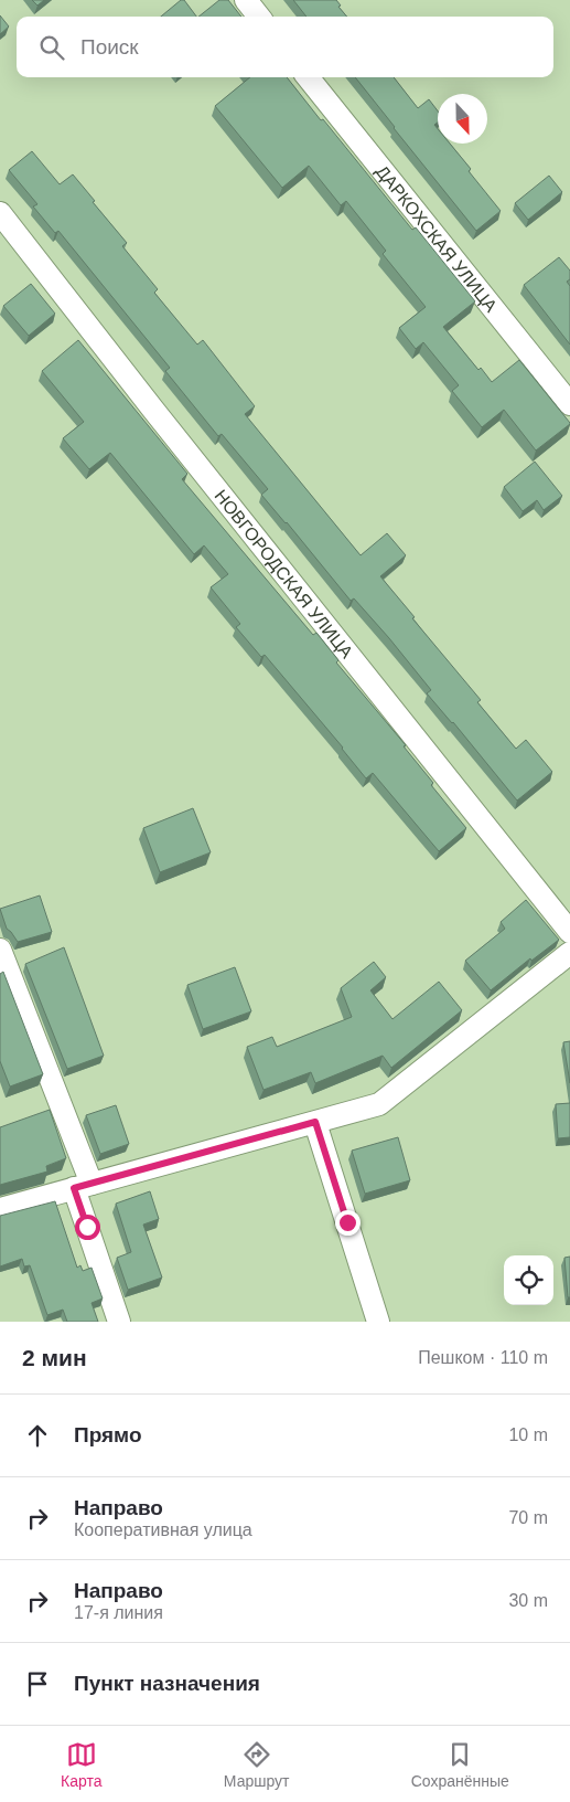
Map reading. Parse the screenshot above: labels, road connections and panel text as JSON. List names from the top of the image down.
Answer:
{
  "streets": {
    "street": ["ДАРКОХСКАЯ УЛИЦА", "НОВГОРОДСКАЯ УЛИЦА"]
  },
  "north": "bottom",
  "page": {
    "search": "Поиск",
    "heading": ["2 мин", "Пешком · 110 m"],
    "list": [
      ["Прямо", "10 m"],
      ["Направо", "Кооперативная улица", "70 m"],
      ["Направо", "17-я линия", "30 m"],
      "Пункт назначения"
    ],
    "nav": ["Карта", "Маршрут", "Сохранённые"]
  }
}
